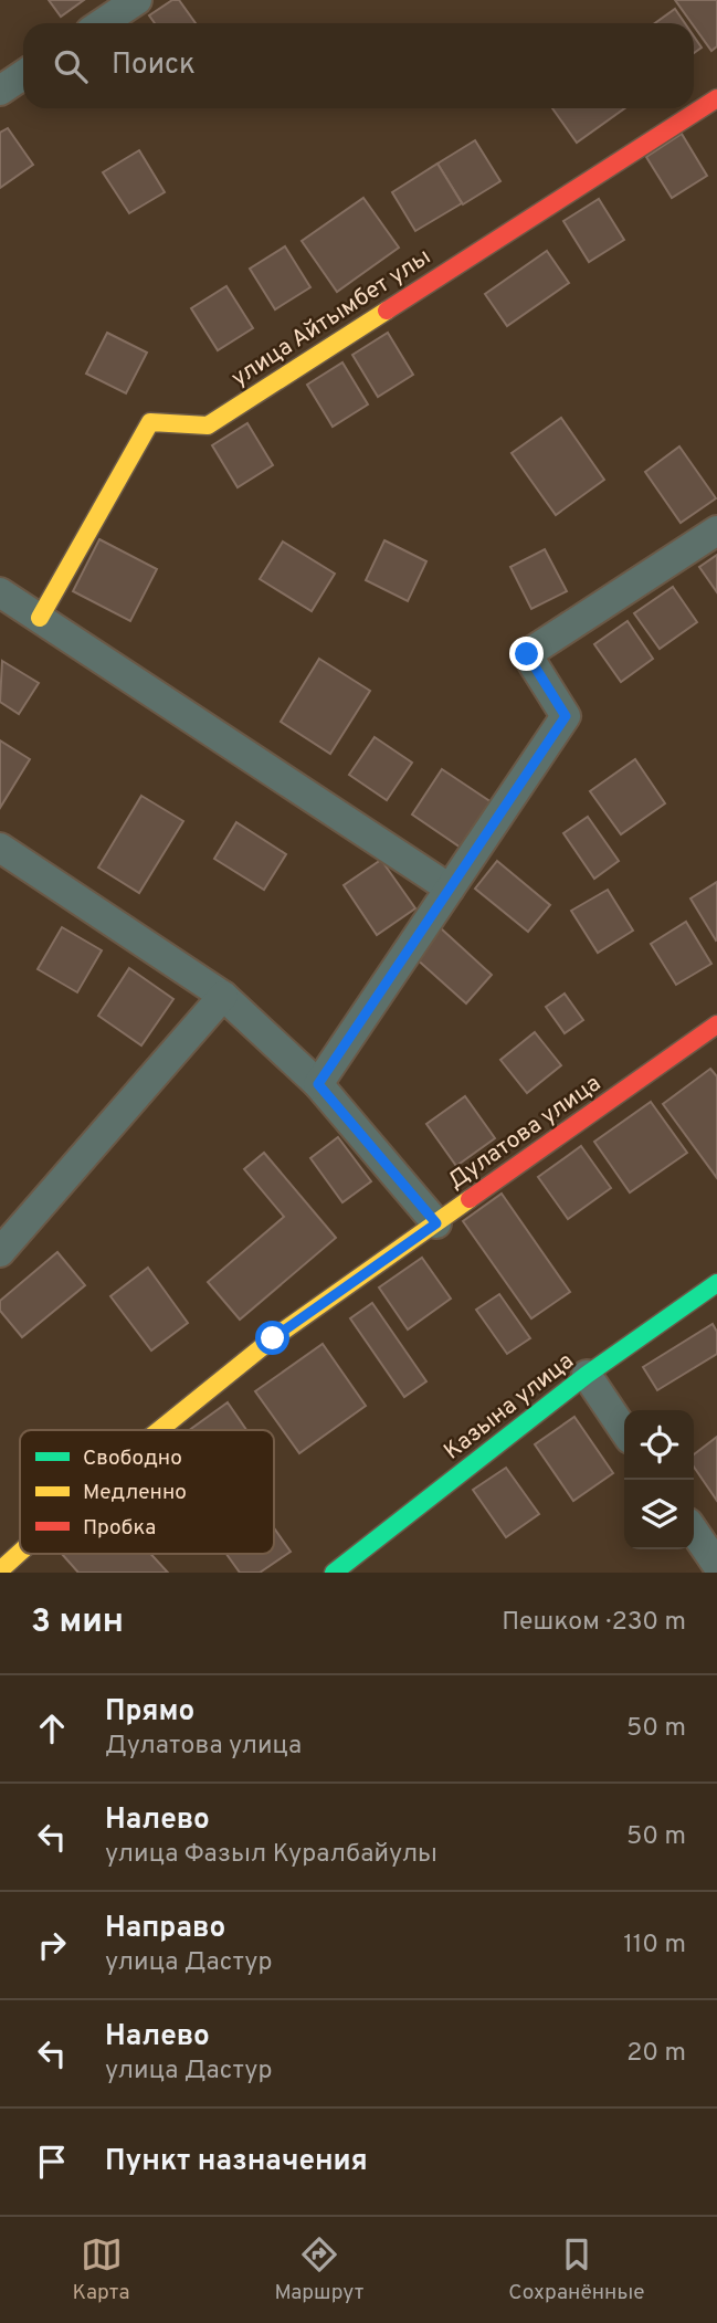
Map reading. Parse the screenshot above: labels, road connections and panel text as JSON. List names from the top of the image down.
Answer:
{
  "streets": {
    "street": ["улица Айтымбет улы", "Дулатова улица", "Казына улица"]
  },
  "legend": ["Свободно", "Медленно", "Пробка"],
  "page": {
    "search": "Поиск",
    "heading": ["3 мин", "Пешком · 230 m"],
    "list": [
      ["Прямо", "Дулатова улица", "50 m"],
      ["Налево", "улица Фазыл Куралбайулы", "50 m"],
      ["Направо", "улица Дастур", "110 m"],
      ["Налево", "улица Дастур", "20 m"],
      "Пункт назначения"
    ],
    "nav": ["Карта", "Маршрут", "Сохранённые"]
  }
}
